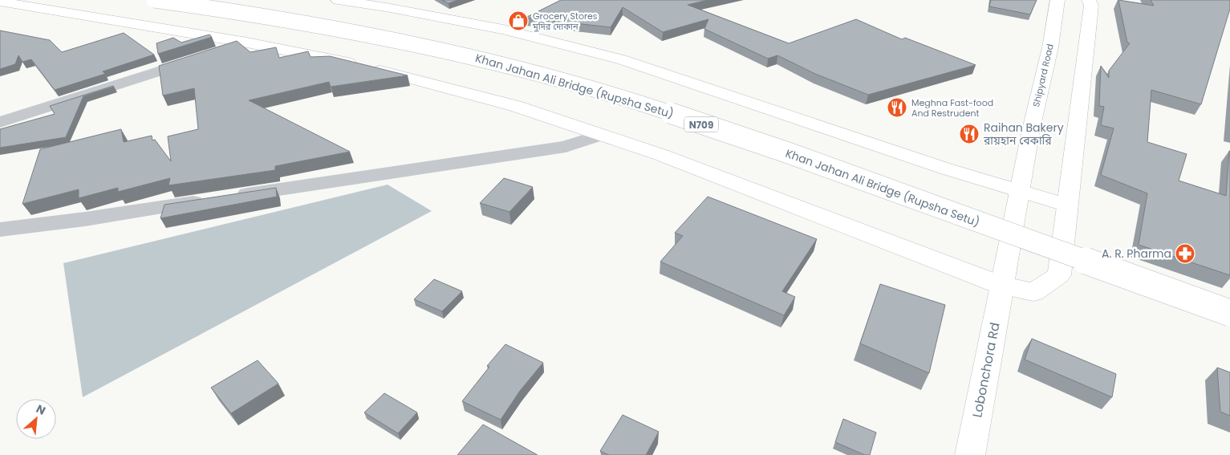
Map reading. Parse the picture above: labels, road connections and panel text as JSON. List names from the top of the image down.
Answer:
{
  "streets": {
    "main road": [
      "Shipyard Road",
      "Khan Jahan Ali Bridge (Rupsha Setu)",
      "N709",
      "Lobonchora Rd"
    ]
  },
  "crossings": [
    ["Shipyard Road", "Lobonchora Rd"]
  ],
  "places": {
    "shop": ["Grocery Stores মুদির দোকান"],
    "restaurant": ["Meghna Fast-food And Restrudent", "Raihan Bakery রায়হান বেকারি"],
    "pharmacy": ["A. R. Pharma"]
  },
  "north": "top right"
}
